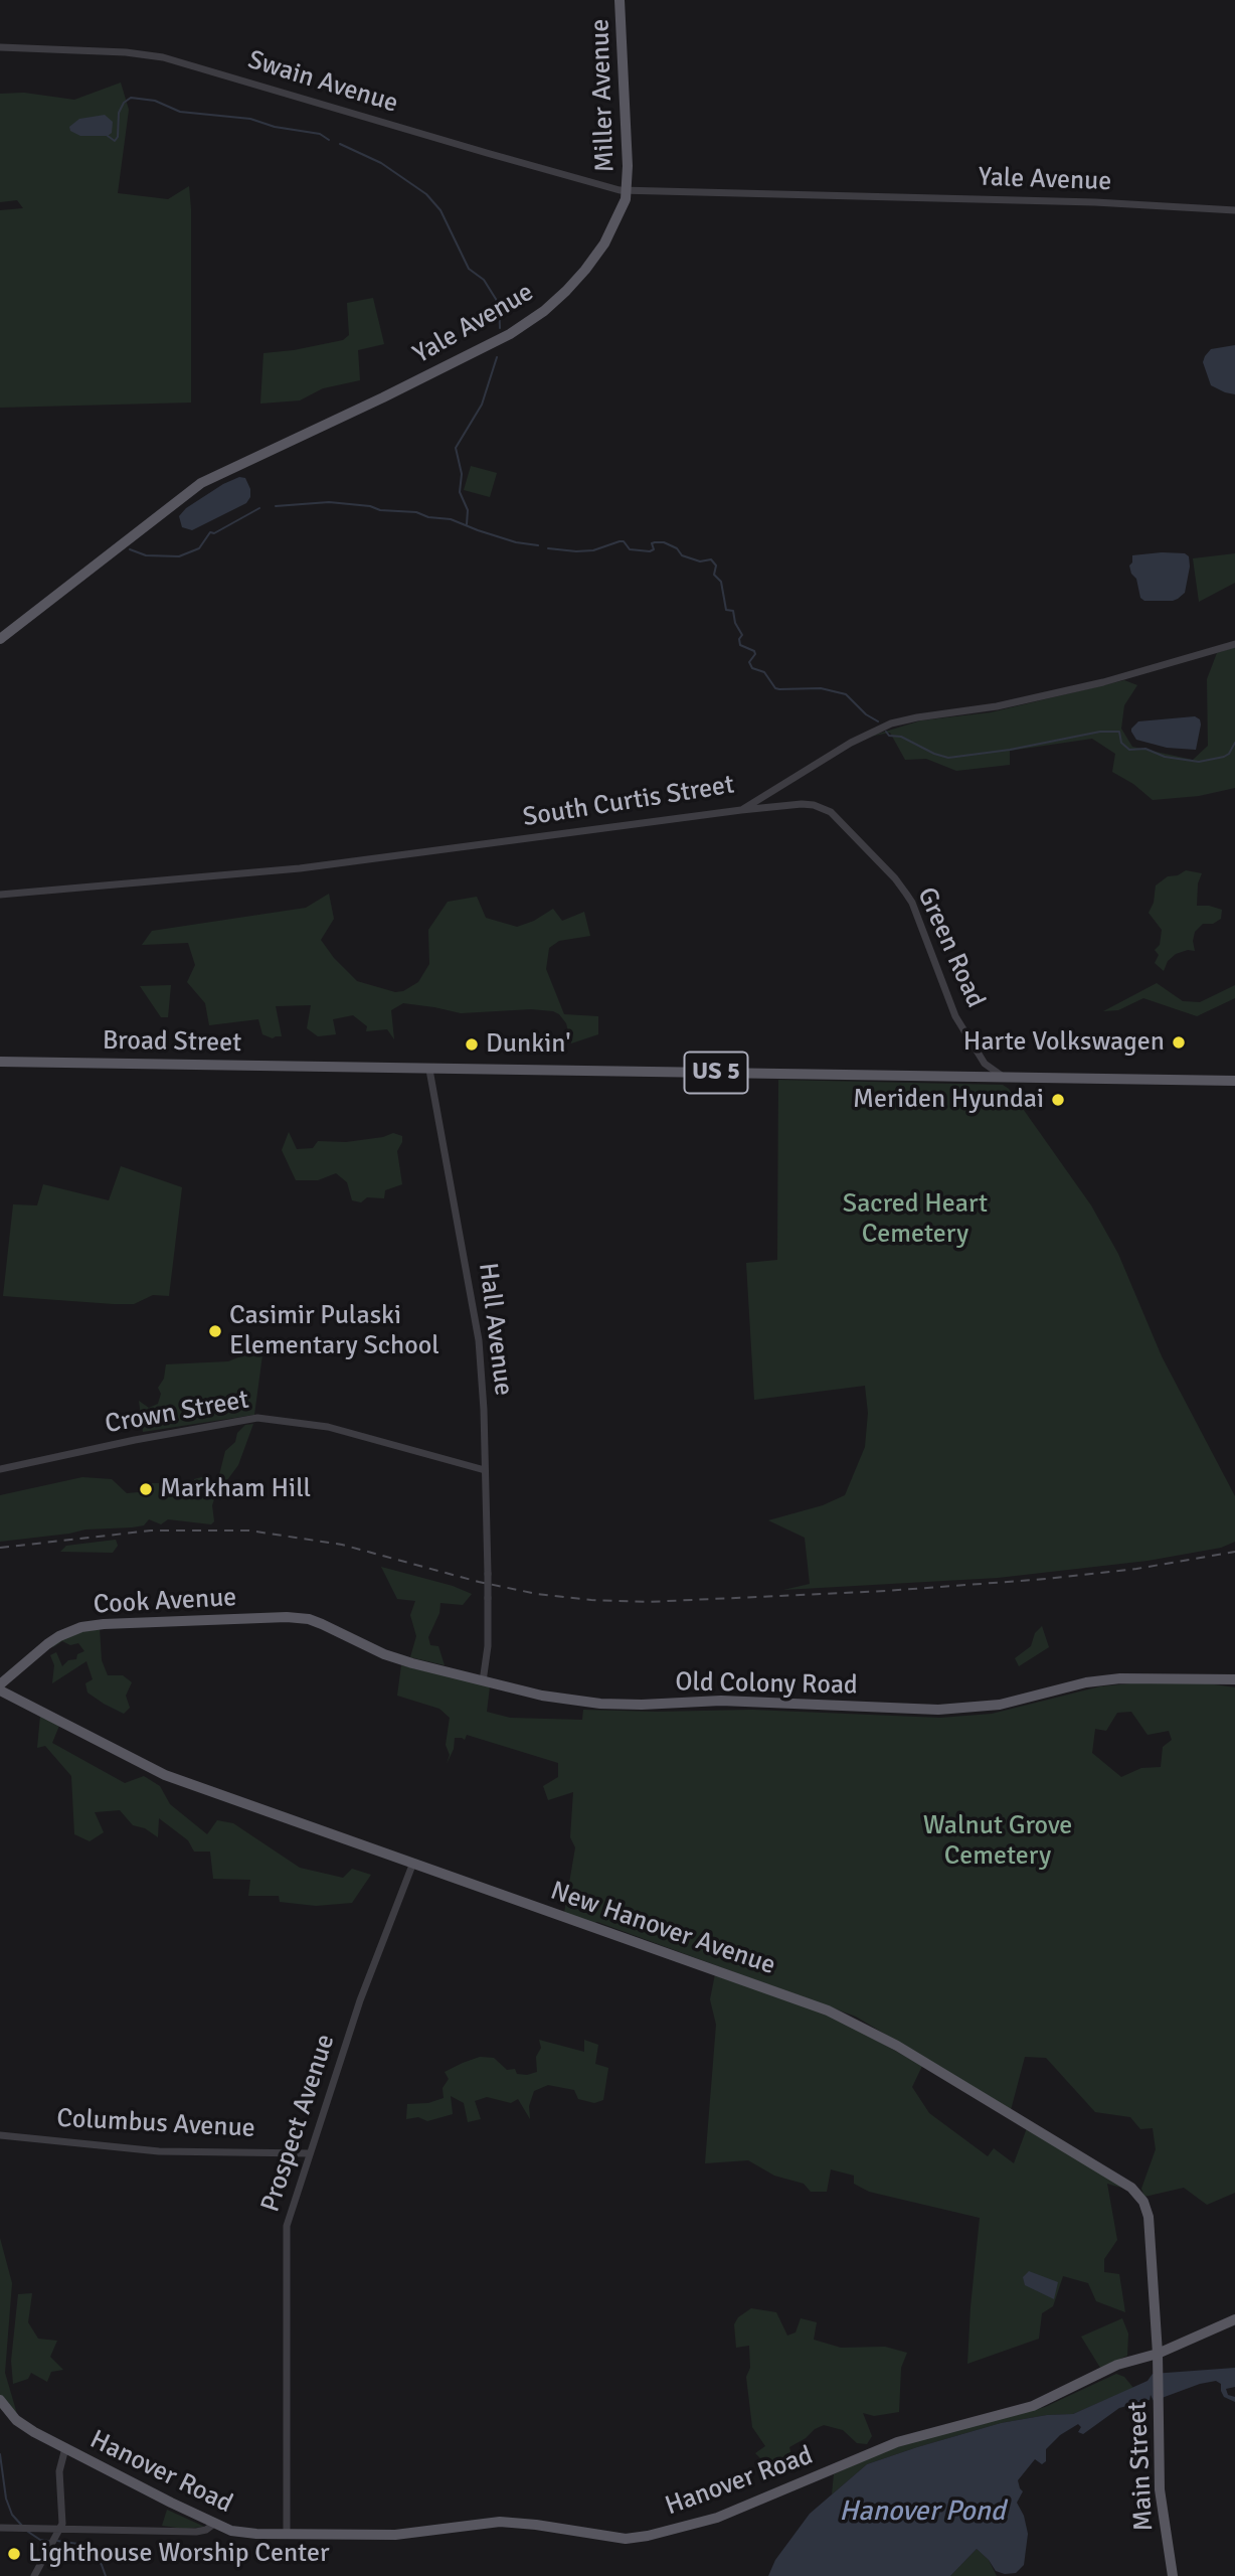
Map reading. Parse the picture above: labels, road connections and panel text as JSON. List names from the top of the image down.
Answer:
{
  "streets": {
    "main road": [
      "Miller Avenue",
      "Yale Avenue",
      "Broad Street",
      "US 5",
      "Cook Avenue",
      "Old Colony Road",
      "New Hanover Avenue",
      "Main Street",
      "Hanover Road"
    ],
    "street": [
      "Swain Avenue",
      "South Curtis Street",
      "Green Road",
      "Hall Avenue",
      "Crown Street",
      "Prospect Avenue",
      "Columbus Avenue"
    ]
  },
  "crossings": [
    ["Swain Avenue", "Miller Avenue"],
    ["Swain Avenue", "Yale Avenue"],
    ["Miller Avenue", "Yale Avenue"],
    ["South Curtis Street", "Green Road"],
    ["Green Road", "US 5"],
    ["Broad Street", "US 5"],
    ["Broad Street", "Hall Avenue"],
    ["US 5", "Hall Avenue"],
    ["Hall Avenue", "Crown Street"],
    ["Hall Avenue", "Old Colony Road"],
    ["Cook Avenue", "Old Colony Road"],
    ["New Hanover Avenue", "Prospect Avenue"],
    ["New Hanover Avenue", "Main Street"],
    ["New Hanover Avenue", "Hanover Road"],
    ["Prospect Avenue", "Columbus Avenue"],
    ["Prospect Avenue", "Hanover Road"],
    ["Main Street", "Hanover Road"]
  ],
  "water": ["Hanover Pond"],
  "parks": ["Sacred Heart Cemetery", "Walnut Grove Cemetery"],
  "places": [
    "Harte Volkswagen",
    "Dunkin'",
    "Meriden Hyundai",
    "Casimir Pulaski Elementary School",
    "Markham Hill",
    "Lighthouse Worship Center"
  ]
}
